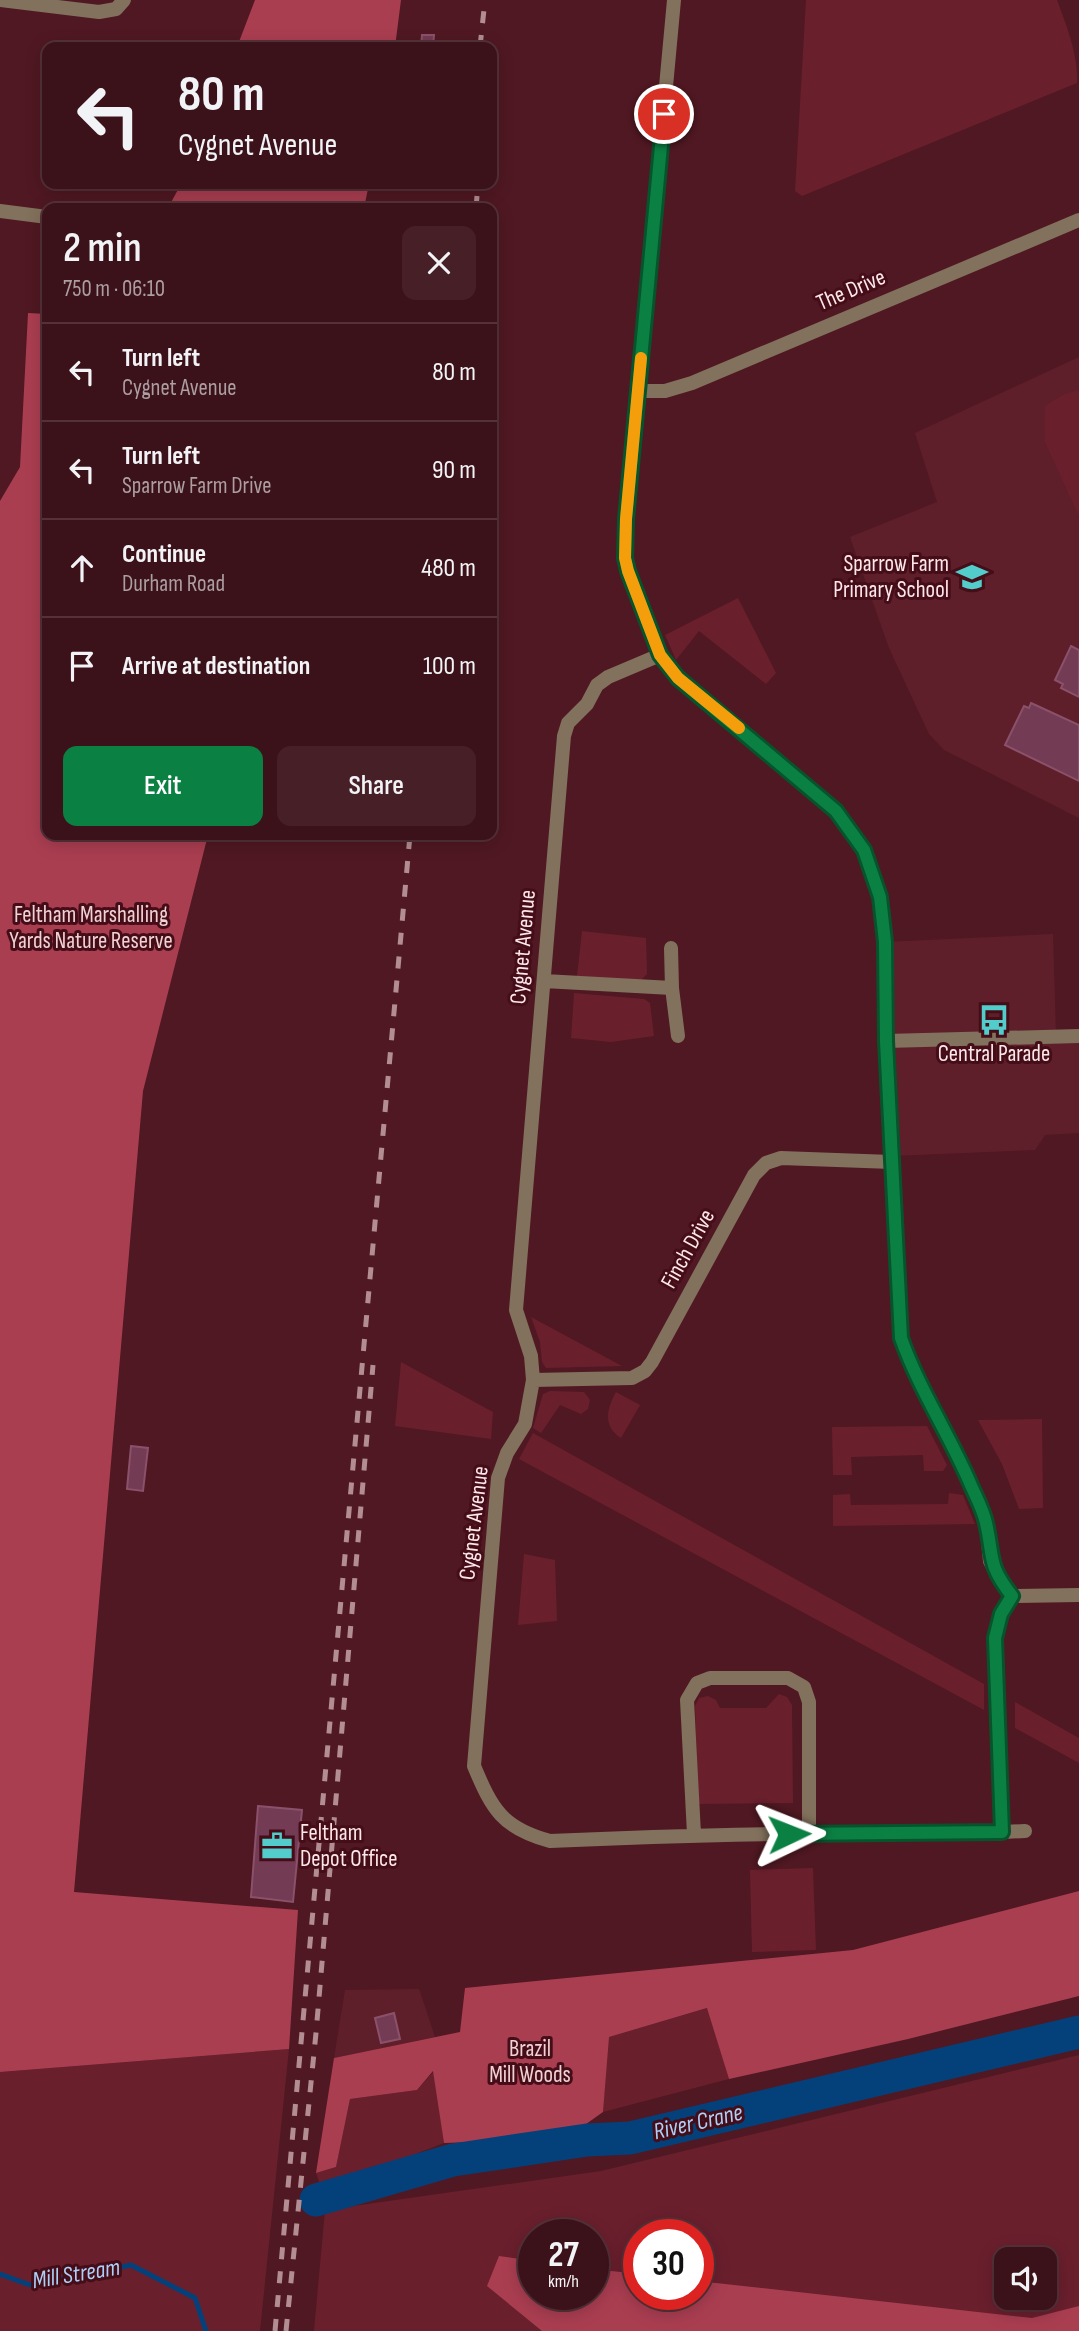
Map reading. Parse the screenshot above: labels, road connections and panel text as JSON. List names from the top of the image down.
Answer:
{
  "streets": {
    "street": ["The Drive", "Cygnet Avenue", "Finch Drive"]
  },
  "crossings": [
    ["Cygnet Avenue", "Finch Drive"]
  ],
  "water": ["River Crane", "Mill Stream"],
  "parks": ["Feltham Marshalling Yards Nature Reserve", "Brazil Mill Woods"],
  "places": {
    "school or university": ["Sparrow Farm Primary School"],
    "bus stop": ["Central Parade"],
    "office": ["Feltham Depot Office"]
  },
  "page": {
    "turn": ["80 m", "Cygnet Avenue"],
    "heading": ["2 min", "750 m · 06:10"],
    "list": [
      {
        "name": "Turn left",
        "note": "Cygnet Avenue",
        "value": "80 m"
      },
      {
        "name": "Turn left",
        "note": "Sparrow Farm Drive",
        "value": "90 m"
      },
      {
        "name": "Continue",
        "note": "Durham Road",
        "value": "480 m"
      },
      {
        "name": "Arrive at destination",
        "value": "100 m"
      }
    ],
    "buttons": ["Exit", "Share"],
    "speed": "27 km/h",
    "limit": "30"
  }
}
